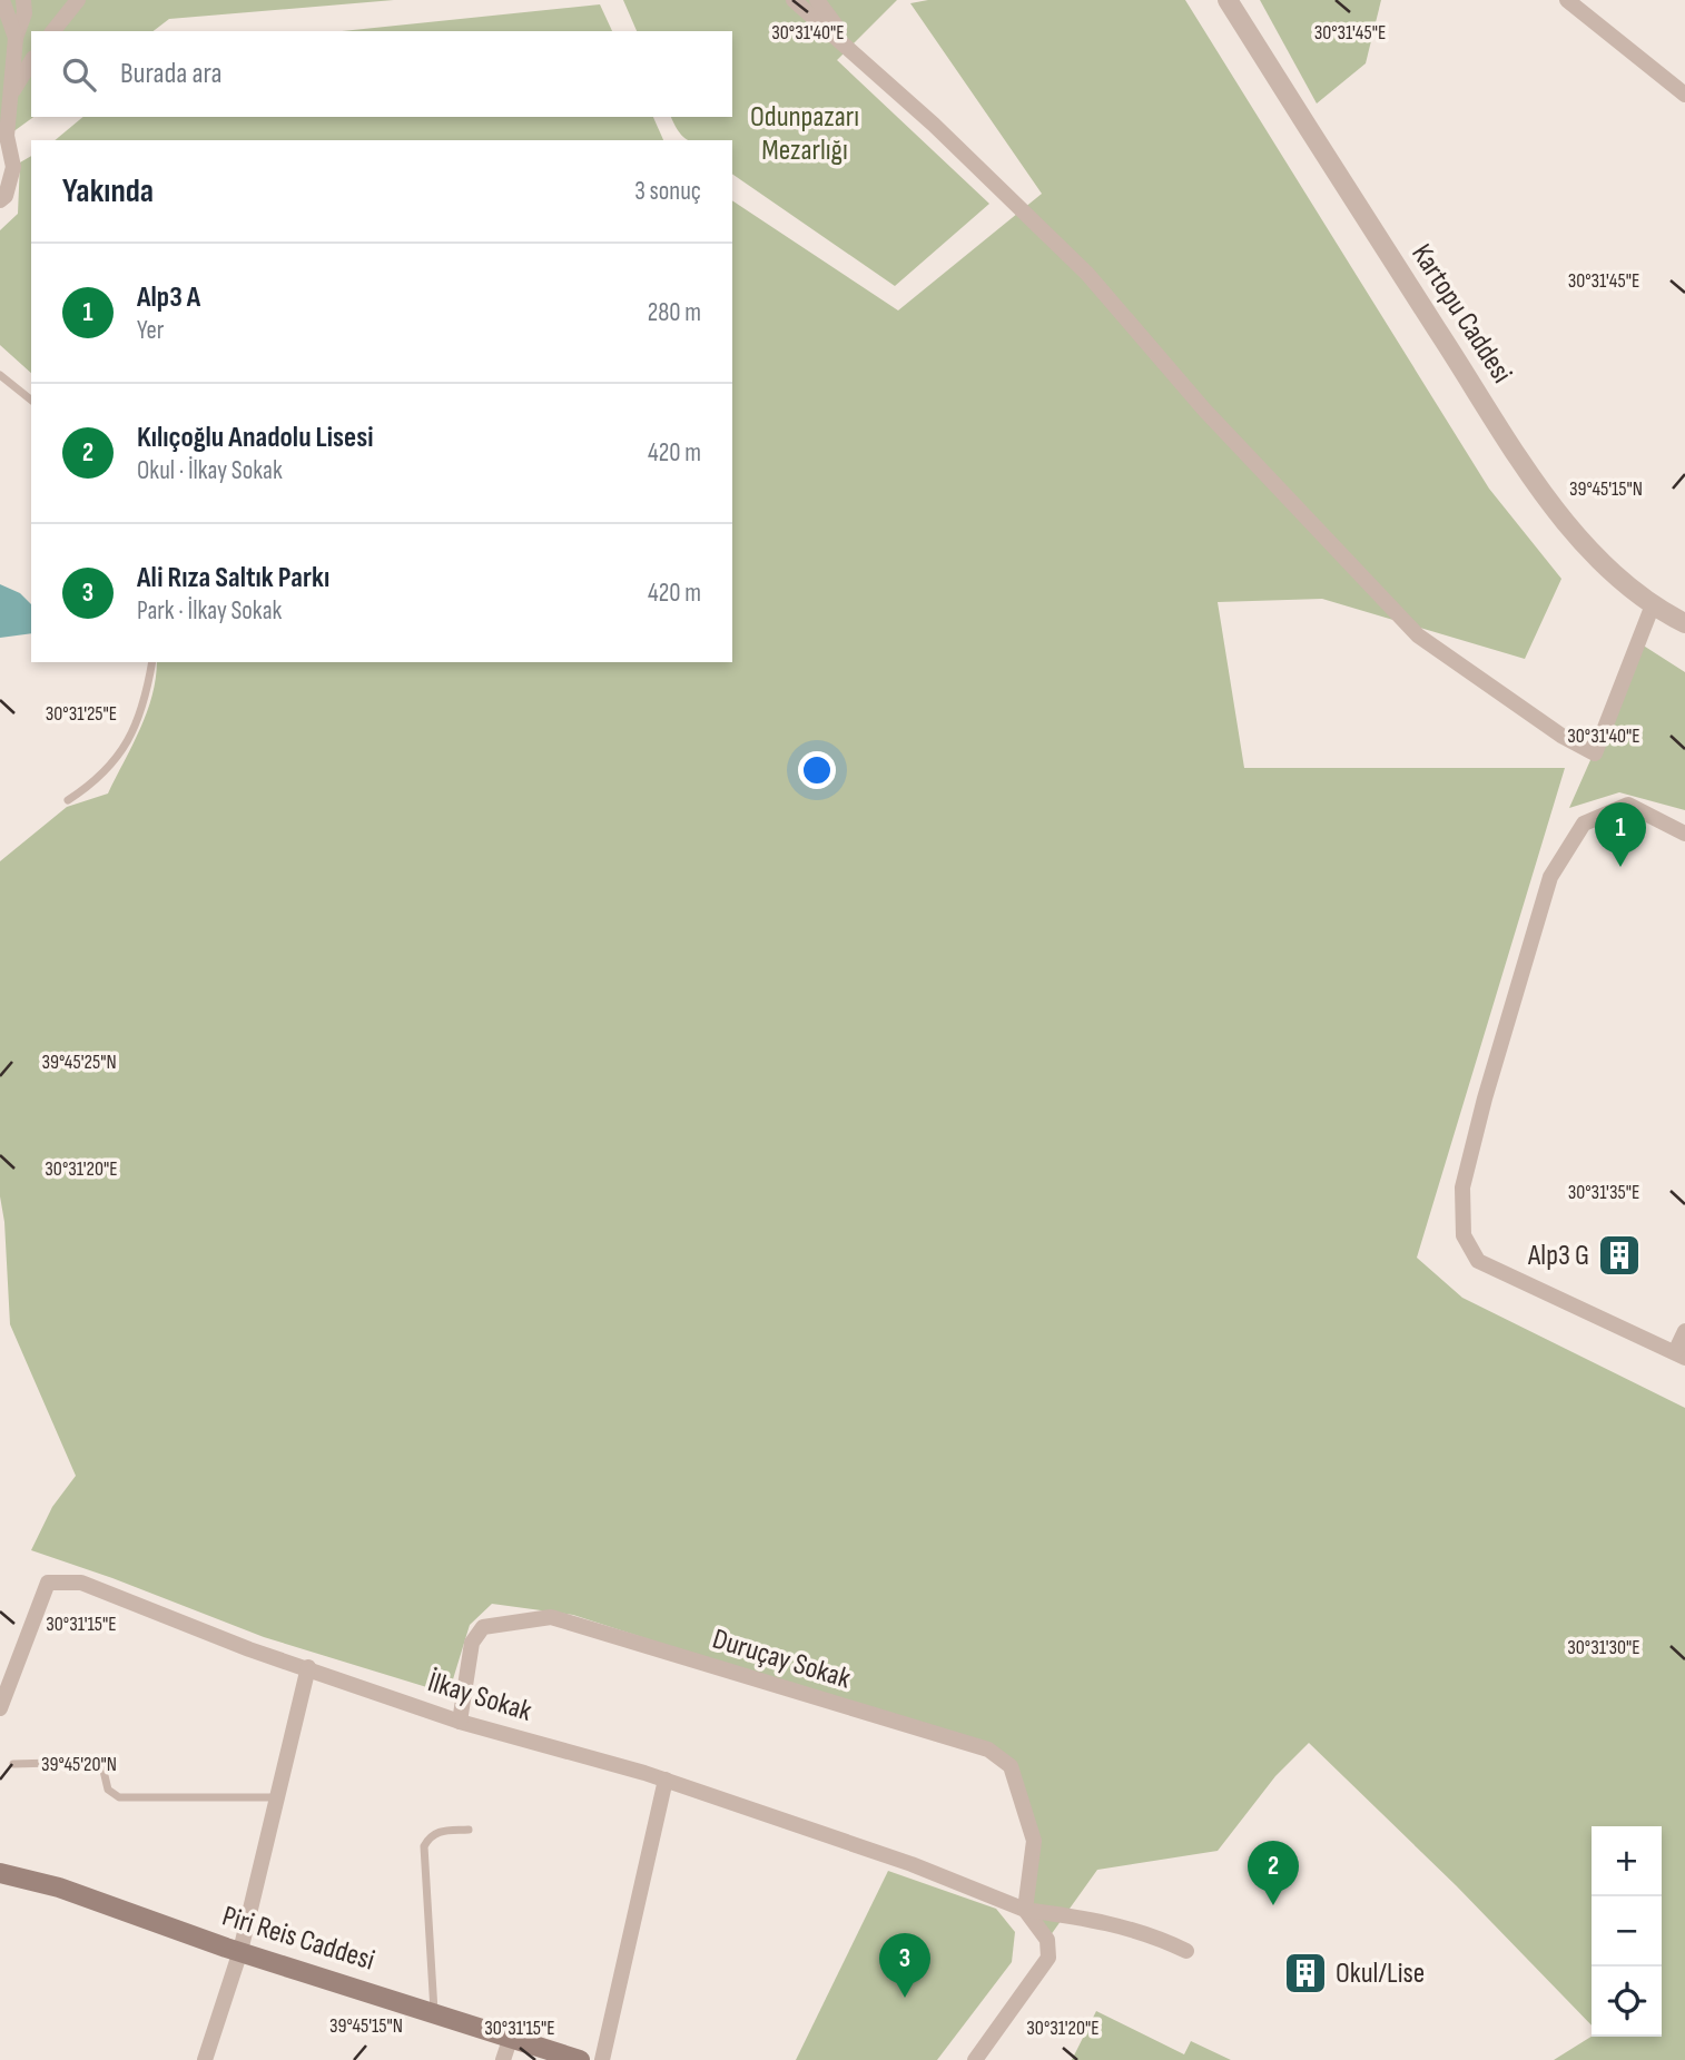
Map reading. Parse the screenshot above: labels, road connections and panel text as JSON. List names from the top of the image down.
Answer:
{
  "streets": {
    "main road": ["Piri Reis Caddesi"],
    "street": ["Kartopu Caddesi", "Duruçay Sokak", "İlkay Sokak"]
  },
  "crossings": [
    ["Duruçay Sokak", "İlkay Sokak"]
  ],
  "parks": ["Odunpazarı Mezarlığı"],
  "places": {
    "building": ["Alp3 G", "Okul/Lise"]
  },
  "page": {
    "search": "Burada ara",
    "heading": ["Yakında", "3 sonuç"],
    "list": [
      {
        "mark": "1",
        "name": "Alp3 A",
        "note": "Yer",
        "value": "280 m"
      },
      {
        "mark": "2",
        "name": "Kılıçoğlu Anadolu Lisesi",
        "note": "Okul · İlkay Sokak",
        "value": "420 m"
      },
      {
        "mark": "3",
        "name": "Ali Rıza Saltık Parkı",
        "note": "Park · İlkay Sokak",
        "value": "420 m"
      }
    ],
    "pins": ["1", "2", "3"],
    "map_buttons": ["+", "−"]
  },
  "coordinates": [
    "30°31'40\"E",
    "30°31'45\"E",
    "39°45'15\"N",
    "30°31'25\"E",
    "39°45'25\"N",
    "30°31'20\"E",
    "30°31'35\"E",
    "30°31'15\"E",
    "30°31'30\"E",
    "39°45'20\"N"
  ]
}
